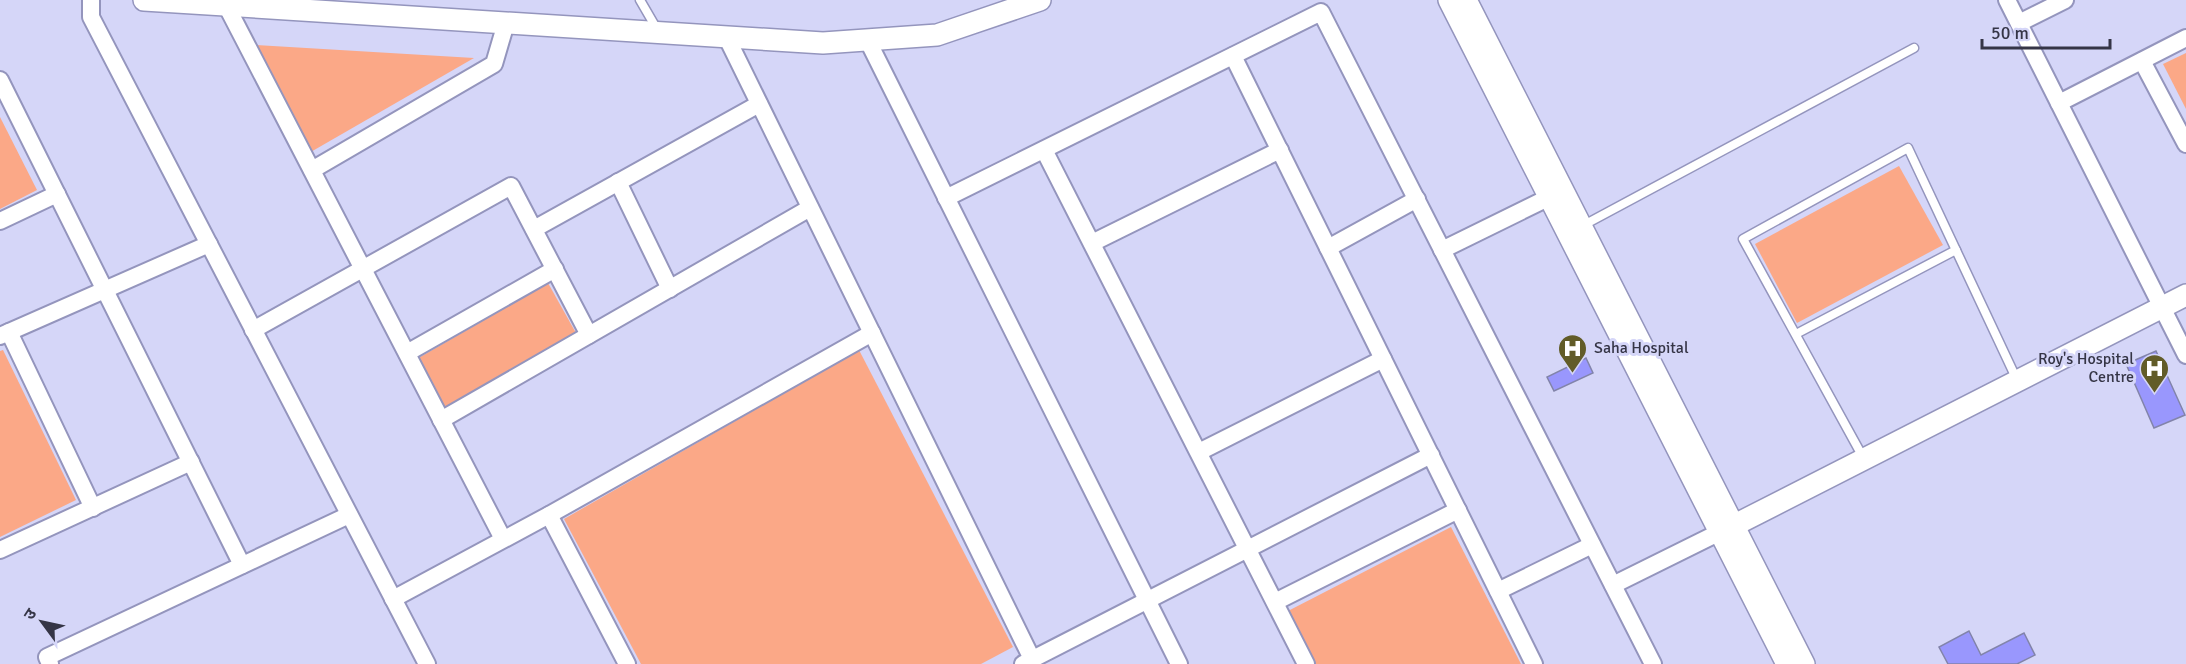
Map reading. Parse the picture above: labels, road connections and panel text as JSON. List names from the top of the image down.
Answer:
{
  "places": {
    "hospital": ["Saha Hospital", "Roy's Hospital Centre"]
  },
  "scale_bar": "50 m",
  "north": "top left"
}
